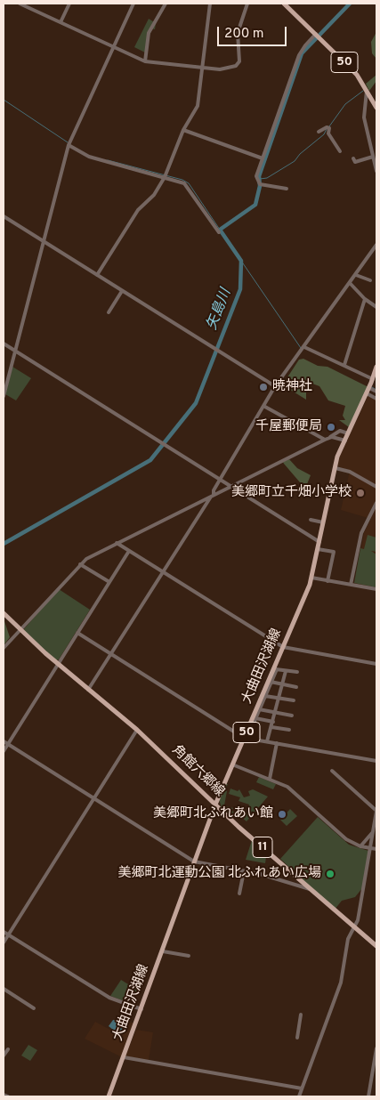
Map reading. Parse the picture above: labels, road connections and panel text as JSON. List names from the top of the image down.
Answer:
{
  "streets": {
    "main road": [
      "50",
      "大曲田沢湖線",
      "角館六郷線",
      "11"
    ]
  },
  "crossings": [
    ["大曲田沢湖線", "角館六郷線"]
  ],
  "water": ["矢島川"],
  "places": [
    "暁神社",
    "千屋郵便局",
    "美郷町立千畑小学校",
    "美郷町北ふれあい館",
    "美郷町北運動公園 北ふれあい広場"
  ],
  "scale_bar": "200 m"
}
